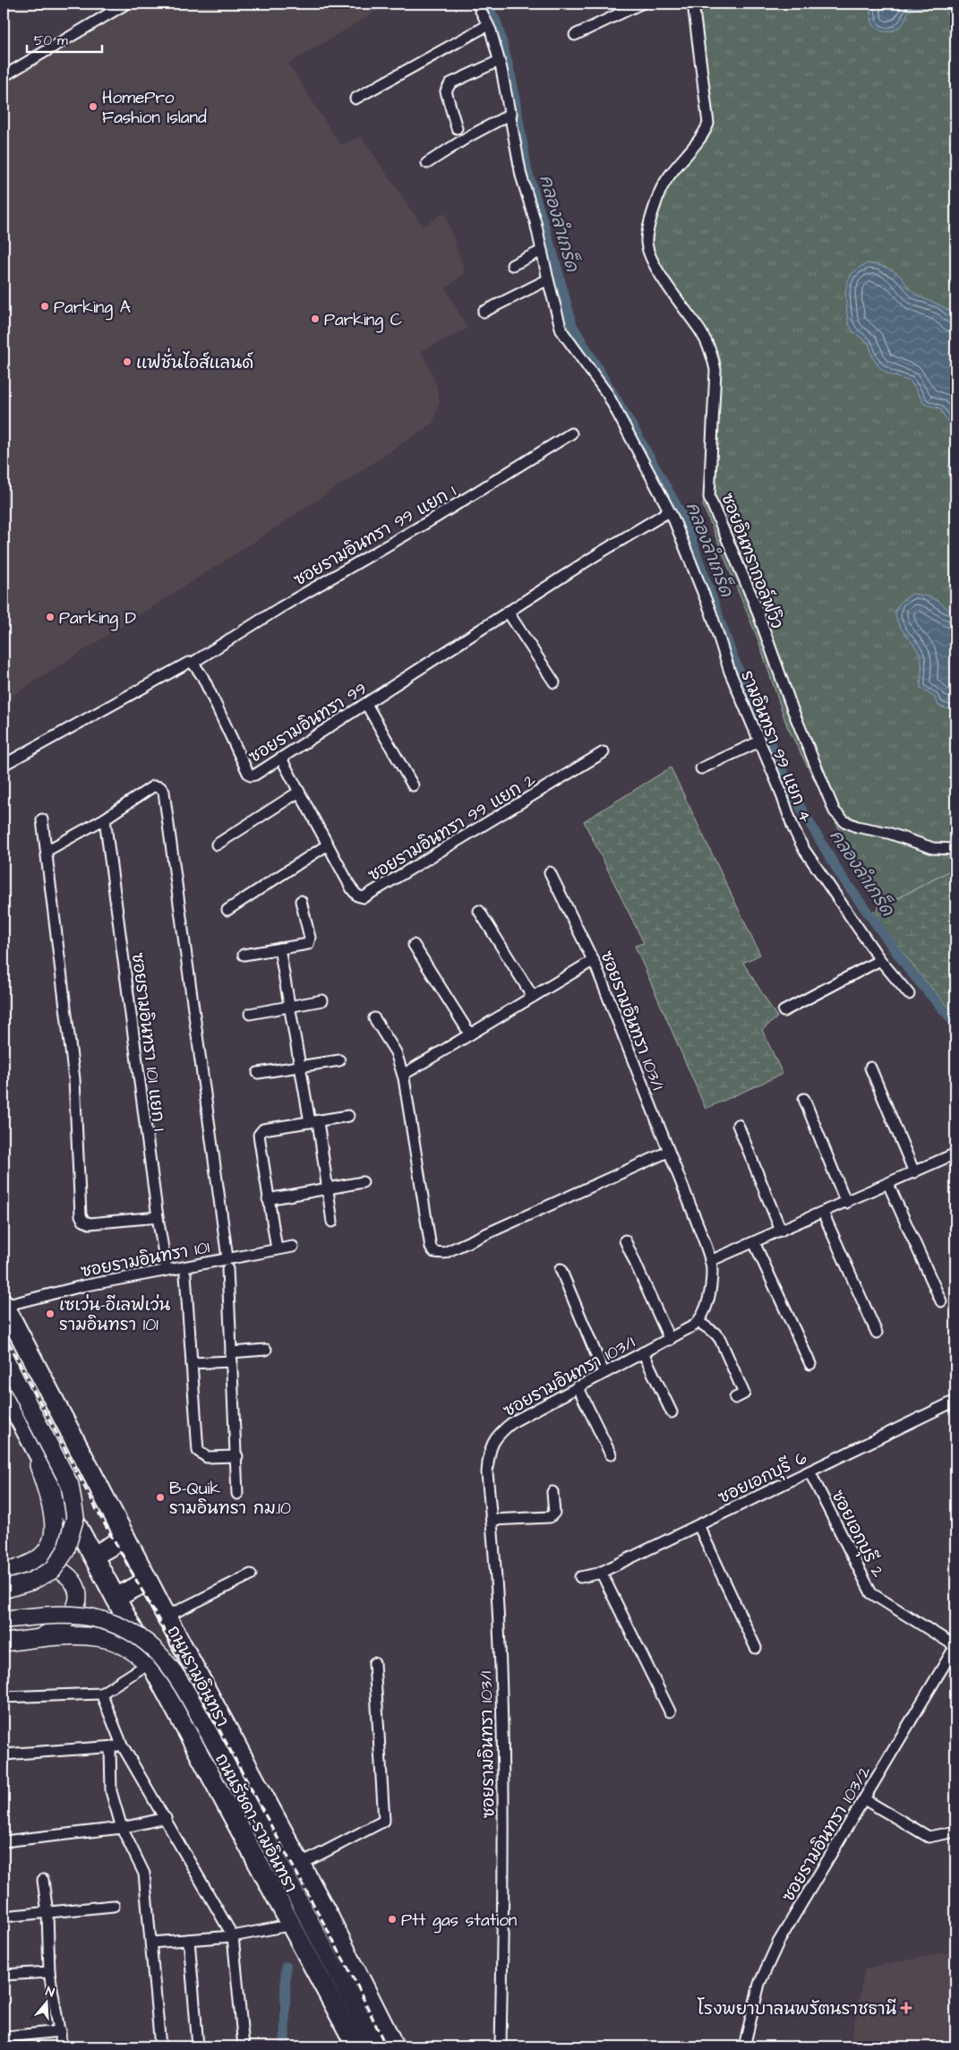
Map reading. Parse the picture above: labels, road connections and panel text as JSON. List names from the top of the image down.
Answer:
{
  "streets": {
    "highway": ["ถนนรามอินทรา"],
    "main road": ["ถนนรัชดา-รามอินทรา"],
    "street": [
      "ซอยรามอินทรา 99 แยก 1",
      "ซอยอินทรากอล์ฟวิว",
      "ซอยรามอินทรา 99",
      "รามอินทรา 99 แยก 4",
      "ซอยรามอินทรา 99 แยก 2",
      "ซอยรามอินทรา 103/1",
      "ซอยรามอินทรา 101 แยก 1",
      "ซอยรามอินทรา 101",
      "ซอยเอกบุรี 6",
      "ซอยเอกบุรี 2",
      "ซอยรามอินทรา 103/2"
    ]
  },
  "crossings": [
    ["ซอยรามอินทรา 99 แยก 1", "ซอยรามอินทรา 99"],
    ["ซอยรามอินทรา 99", "รามอินทรา 99 แยก 4"],
    ["ซอยรามอินทรา 99", "ซอยรามอินทรา 99 แยก 2"],
    ["ซอยรามอินทรา 101 แยก 1", "ซอยรามอินทรา 101"],
    ["ซอยรามอินทรา 101", "ถนนรามอินทรา"],
    ["ซอยเอกบุรี 6", "ซอยเอกบุรี 2"],
    ["ซอยเอกบุรี 2", "ซอยรามอินทรา 103/2"]
  ],
  "water": ["คลองลำเกร็ด"],
  "places": {
    "other": [
      "HomePro Fashion Island",
      "Parking A",
      "Parking C",
      "แฟชั่นไอส์แลนด์",
      "Parking D",
      "เซเว่น-อีเลฟเว่น รามอินทรา 101",
      "B-Quik รามอินทรา กม.10",
      "Ptt gas station"
    ],
    "health": ["โรงพยาบาลนพรัตนราชธานี"]
  },
  "scale_bar": "50 m",
  "north": "top"
}
